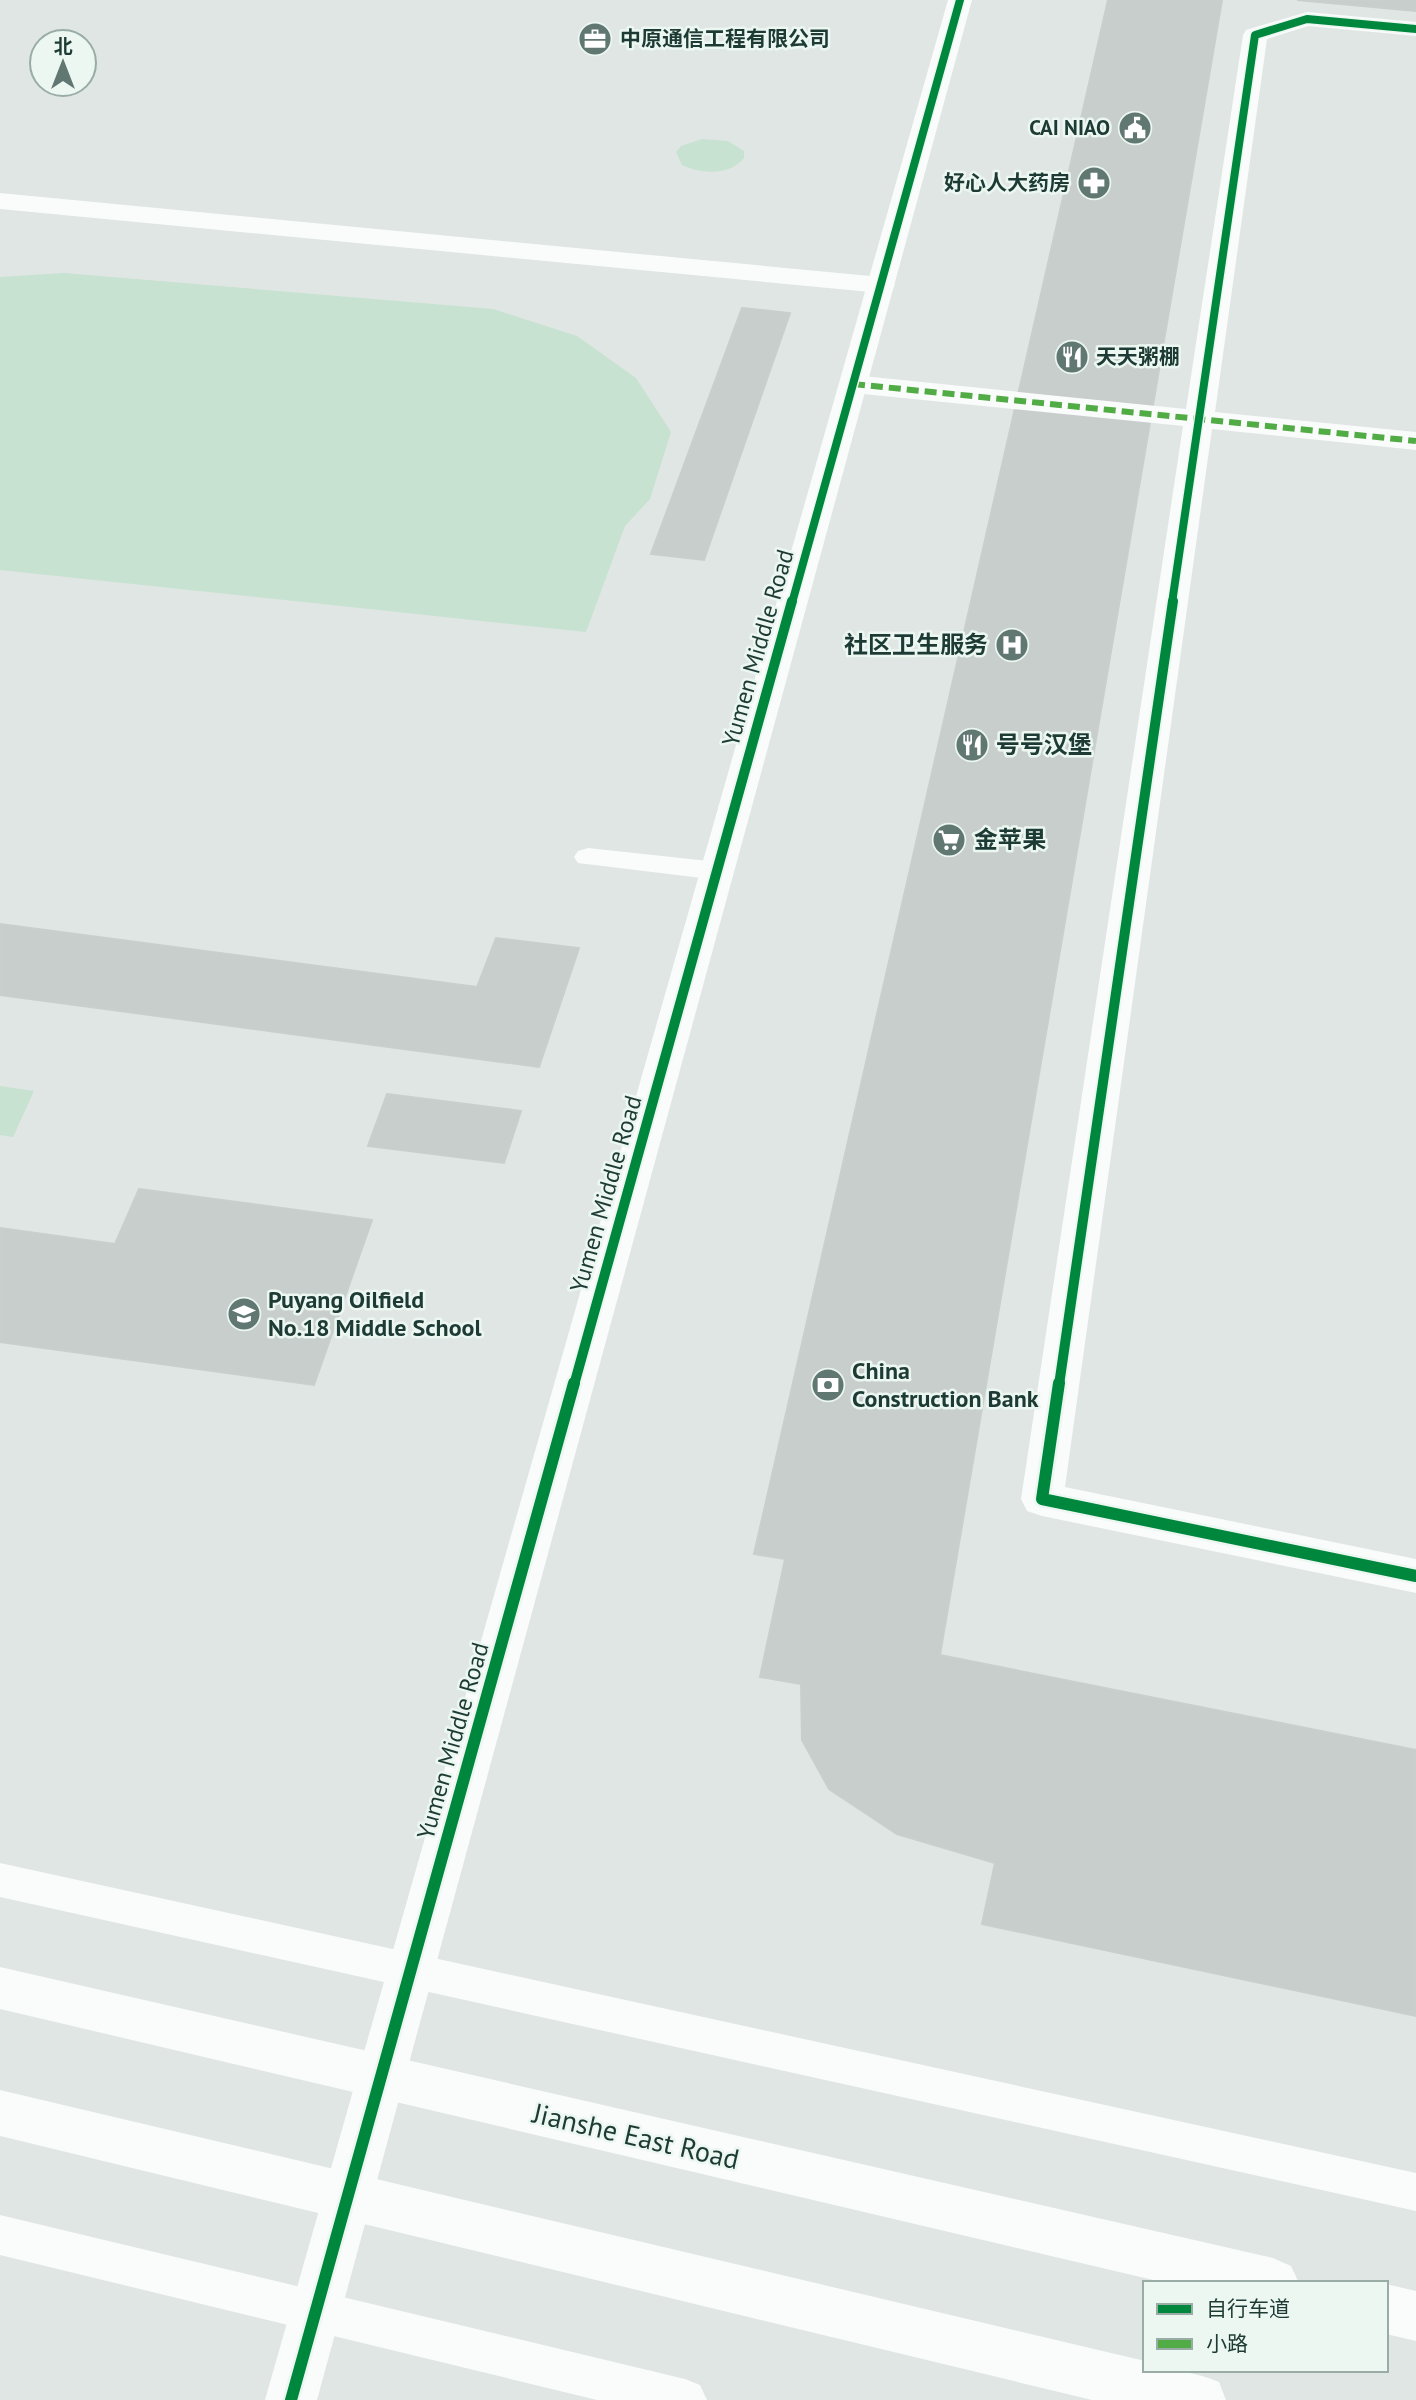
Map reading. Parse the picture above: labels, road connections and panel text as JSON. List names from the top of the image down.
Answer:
{
  "streets": {
    "street": ["Yumen Middle Road", "Jianshe East Road"]
  },
  "crossings": [
    ["Yumen Middle Road", "Jianshe East Road"]
  ],
  "places": {
    "office": ["中原通信工程有限公司"],
    "public building": ["CAI NIAO"],
    "pharmacy": ["好心人大药房"],
    "restaurant": ["天天粥棚", "号号汉堡"],
    "hospital": ["社区卫生服务"],
    "supermarket": ["金苹果"],
    "school or university": ["Puyang Oilfield No.18 Middle School"],
    "bank": ["China Construction Bank"]
  },
  "legend": ["自行车道", "小路"],
  "north": "top"
}
